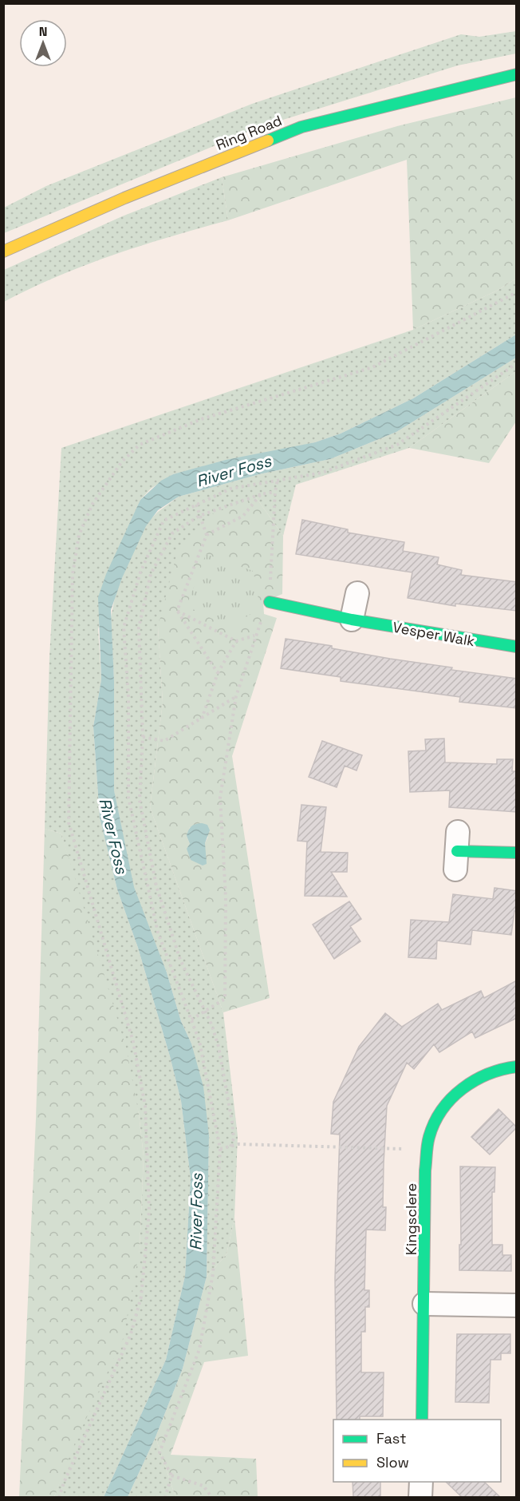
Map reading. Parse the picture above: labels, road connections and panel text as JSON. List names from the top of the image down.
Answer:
{
  "streets": {
    "main road": ["Ring Road", "Vesper Walk", "Kingsclere"]
  },
  "water": ["River Foss"],
  "legend": ["Fast", "Slow"],
  "north": "top"
}
